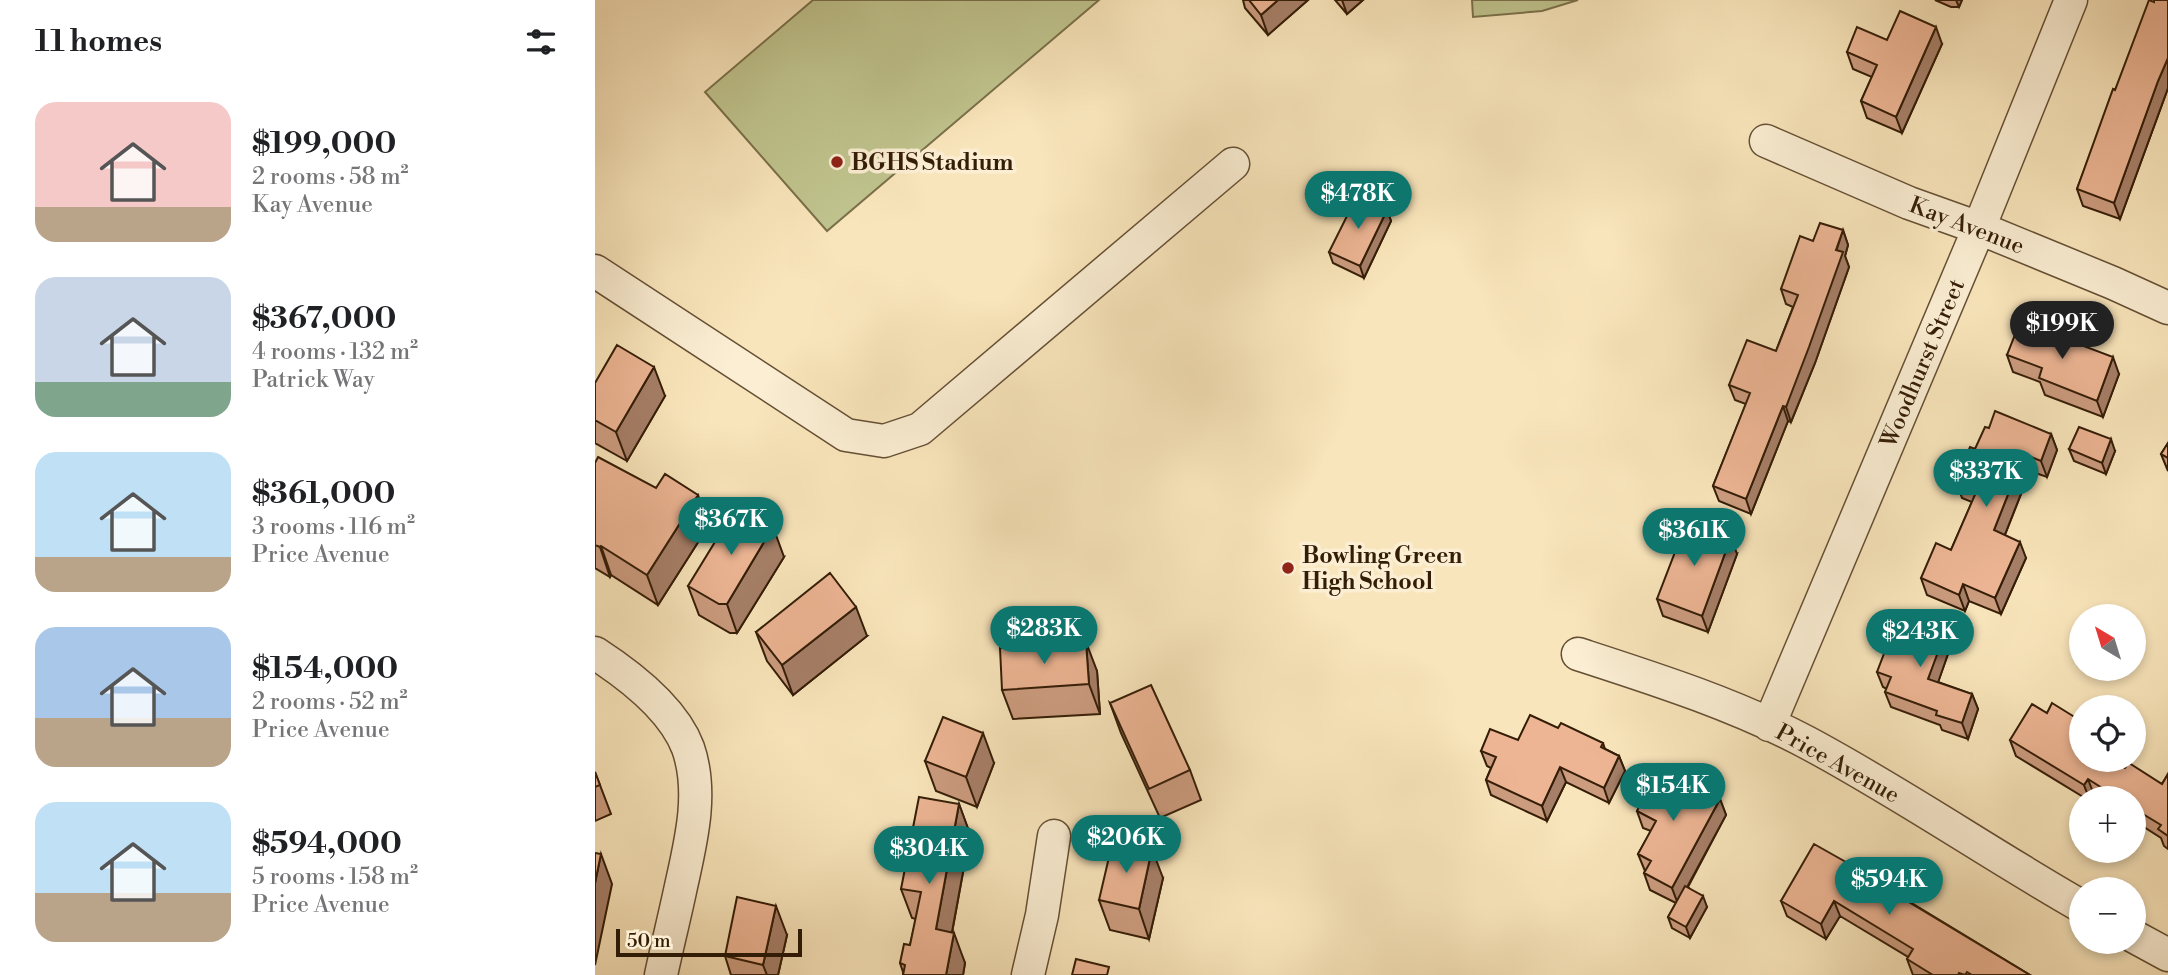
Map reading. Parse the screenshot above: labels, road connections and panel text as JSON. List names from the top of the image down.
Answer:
{
  "streets": {
    "street": ["Kay Avenue", "Woodhurst Street", "Price Avenue"]
  },
  "crossings": [
    ["Kay Avenue", "Woodhurst Street"],
    ["Woodhurst Street", "Price Avenue"]
  ],
  "places": ["BGHS Stadium", "Bowling Green High School"],
  "scale_bar": "50 m",
  "north": "top left",
  "page": {
    "heading": "11 homes",
    "list": [
      {
        "name": "$199,000",
        "note": "2 rooms · 58 m² · Kay Avenue"
      },
      {
        "name": "$367,000",
        "note": "4 rooms · 132 m² · Patrick Way"
      },
      {
        "name": "$361,000",
        "note": "3 rooms · 116 m² · Price Avenue"
      },
      {
        "name": "$154,000",
        "note": "2 rooms · 52 m² · Price Avenue"
      },
      {
        "name": "$594,000",
        "note": "5 rooms · 158 m² · Price Avenue"
      }
    ],
    "price": [
      "$478K",
      "$199K",
      "$337K",
      "$367K",
      "$361K",
      "$283K",
      "$243K",
      "$154K",
      "$206K",
      "$304K",
      "$594K"
    ],
    "map_buttons": ["+", "−"],
    "scale": "50 m"
  }
}
